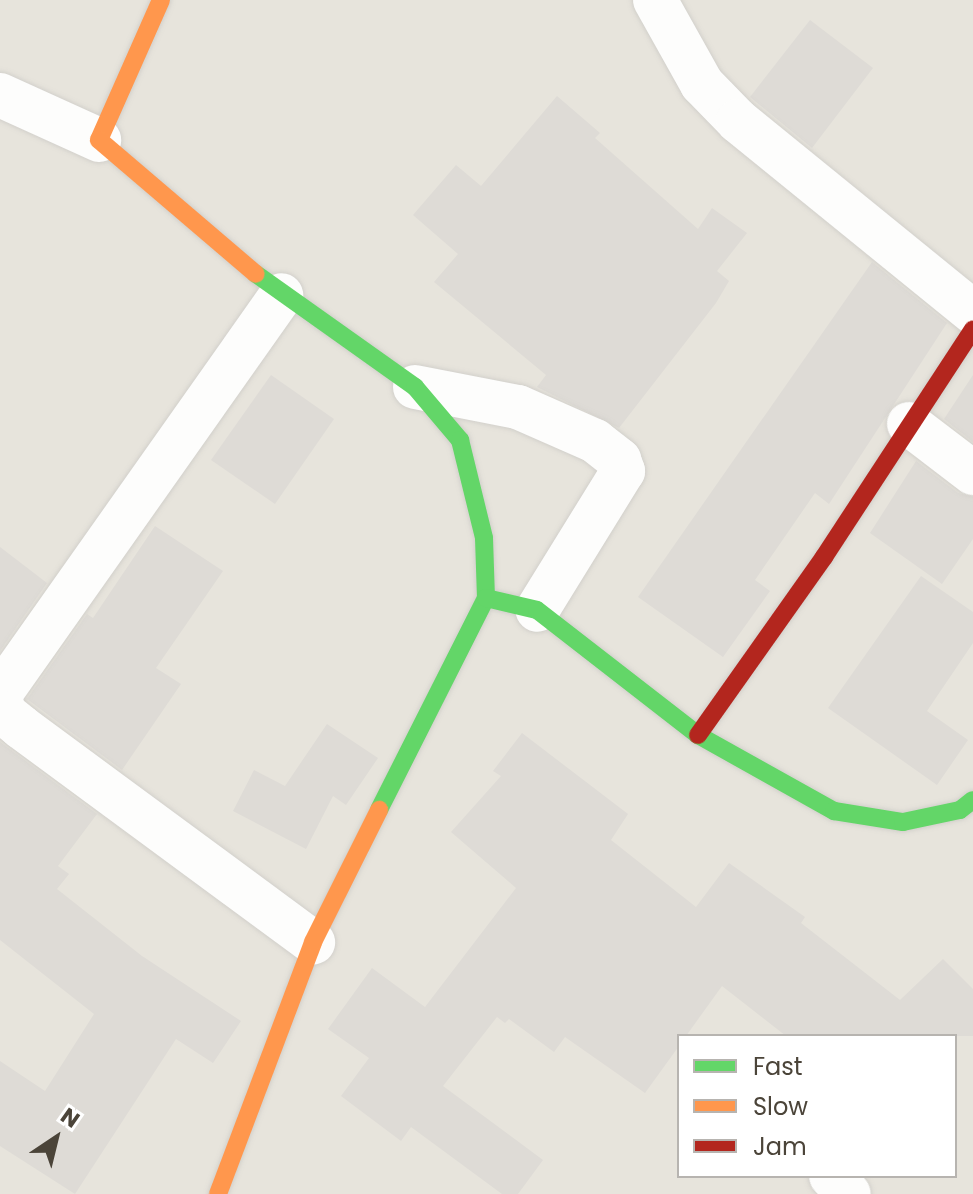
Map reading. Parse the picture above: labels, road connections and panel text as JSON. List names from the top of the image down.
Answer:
{
  "legend": ["Fast", "Slow", "Jam"],
  "north": "top right"
}
